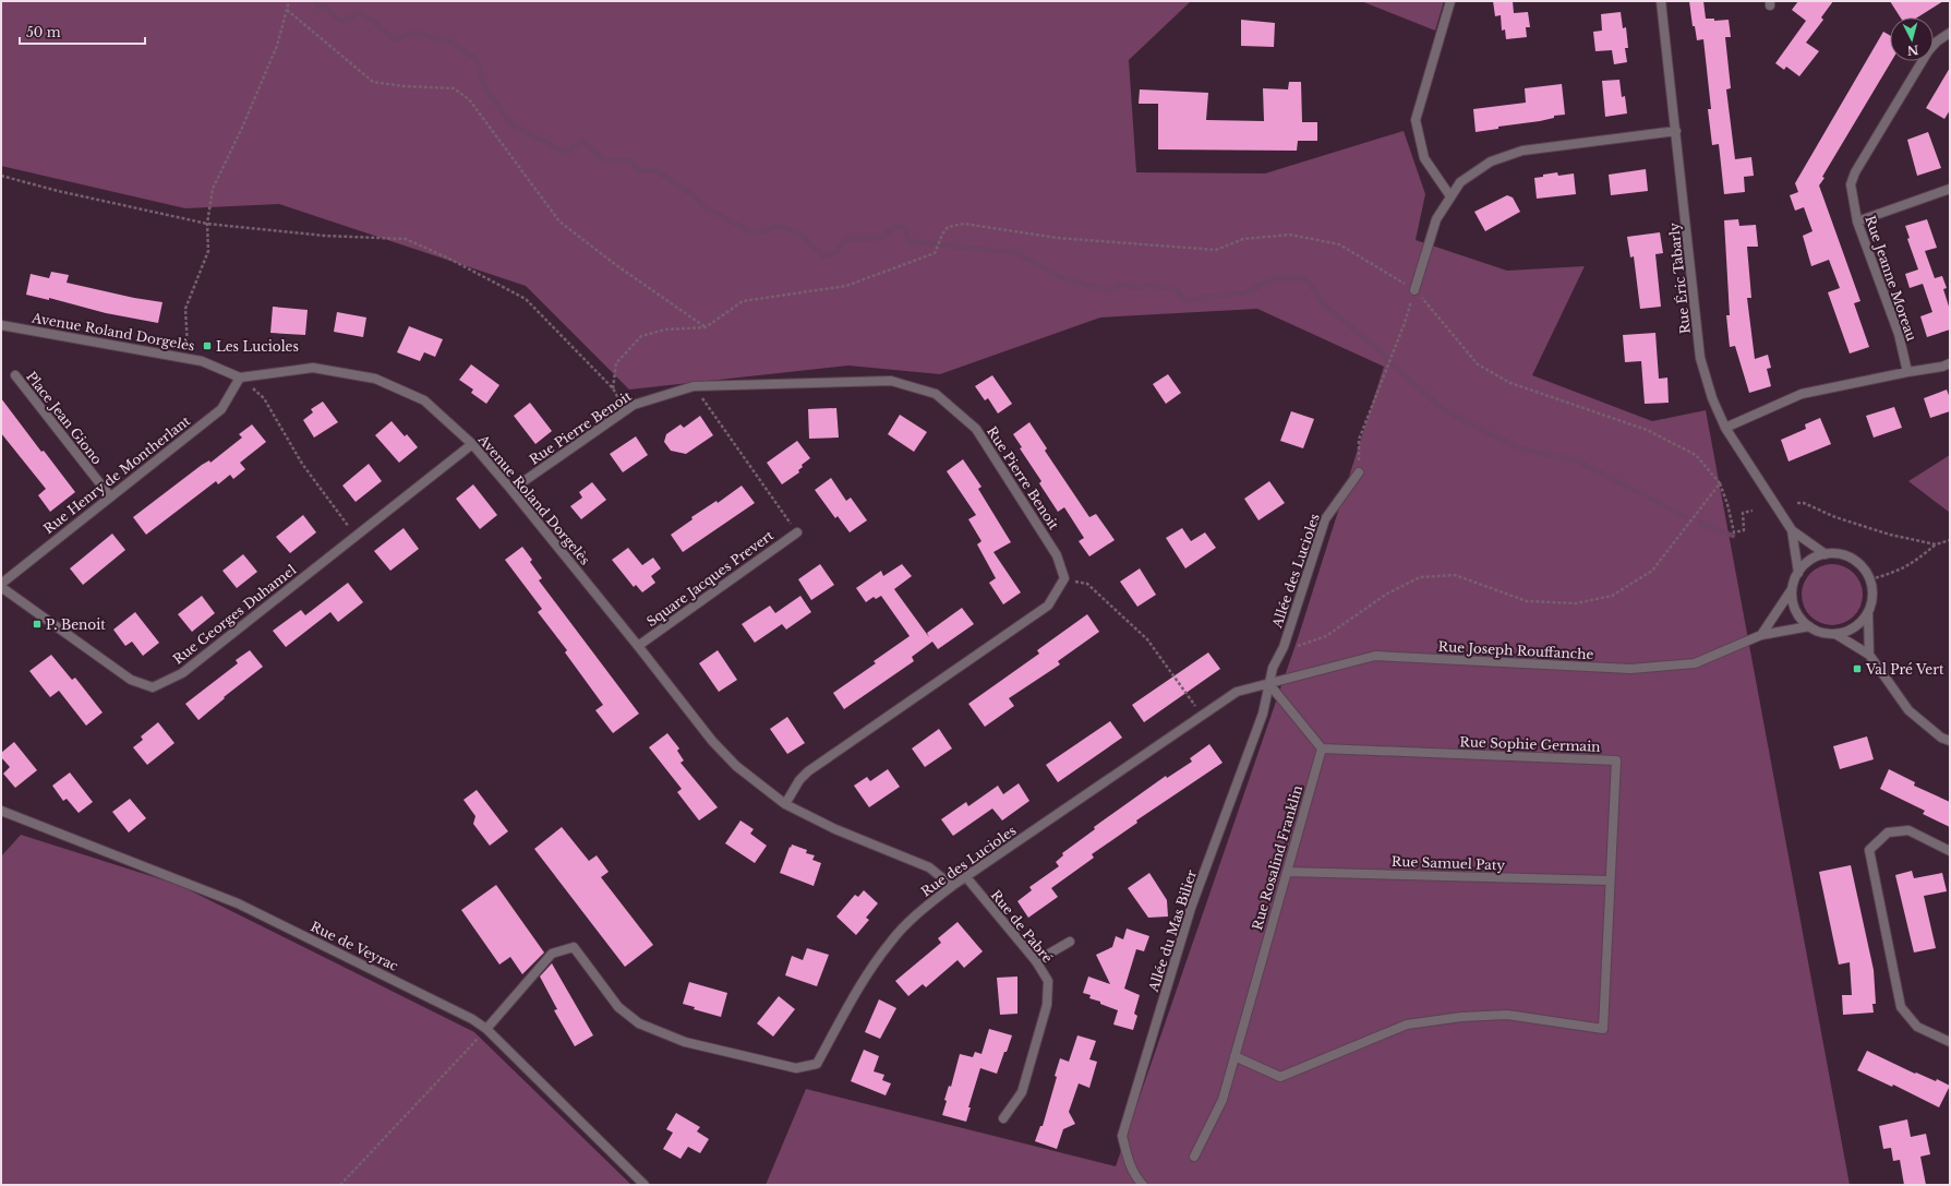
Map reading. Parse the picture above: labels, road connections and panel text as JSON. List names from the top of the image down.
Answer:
{
  "streets": {
    "street": [
      "Rue Éric Tabarly",
      "Rue Jeanne Moreau",
      "Avenue Roland Dorgelès",
      "Place Jean Giono",
      "Rue Pierre Benoit",
      "Rue Henry de Montherlant",
      "Allée des Lucioles",
      "Square Jacques Prevert",
      "Rue Georges Duhamel",
      "Rue Joseph Rouffanche",
      "Rue Sophie Germain",
      "Rue Rosalind Franklin",
      "Rue des Lucioles",
      "Rue Samuel Paty",
      "Rue de Pabré",
      "Allée du Mas Bilier",
      "Rue de Veyrac"
    ]
  },
  "crossings": [
    ["Avenue Roland Dorgelès", "Rue Pierre Benoit"],
    ["Avenue Roland Dorgelès", "Rue Henry de Montherlant"],
    ["Avenue Roland Dorgelès", "Square Jacques Prevert"],
    ["Avenue Roland Dorgelès", "Rue Georges Duhamel"],
    ["Avenue Roland Dorgelès", "Rue des Lucioles"],
    ["Place Jean Giono", "Rue Henry de Montherlant"],
    ["Rue Henry de Montherlant", "Rue Georges Duhamel"],
    ["Allée des Lucioles", "Rue Joseph Rouffanche"],
    ["Allée des Lucioles", "Rue des Lucioles"],
    ["Allée des Lucioles", "Allée du Mas Bilier"],
    ["Rue Joseph Rouffanche", "Rue des Lucioles"],
    ["Rue Joseph Rouffanche", "Allée du Mas Bilier"],
    ["Rue Sophie Germain", "Rue Rosalind Franklin"],
    ["Rue Sophie Germain", "Rue Samuel Paty"],
    ["Rue Rosalind Franklin", "Rue Samuel Paty"],
    ["Rue des Lucioles", "Rue de Pabré"],
    ["Rue des Lucioles", "Allée du Mas Bilier"],
    ["Rue des Lucioles", "Rue de Veyrac"]
  ],
  "places": {
    "transit": ["Les Lucioles", "P. Benoit", "Val Pré Vert"]
  },
  "scale_bar": "50 m",
  "north": "bottom"
}
